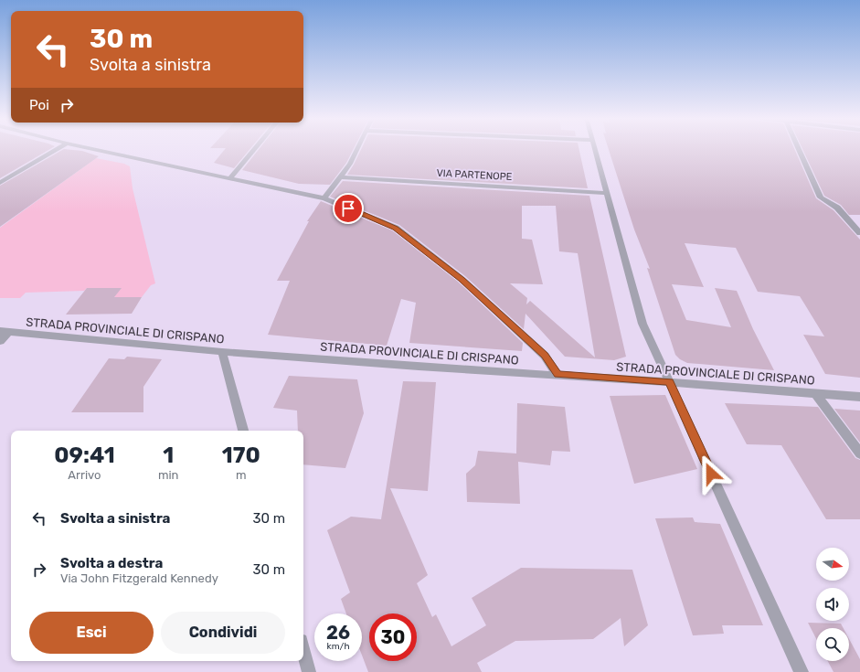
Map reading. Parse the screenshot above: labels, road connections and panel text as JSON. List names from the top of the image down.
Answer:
{
  "streets": {
    "street": ["VIA PARTENOPE", "STRADA PROVINCIALE DI CRISPANO"]
  },
  "north": "right",
  "page": {
    "turn": ["30 m", "Svolta a sinistra"],
    "then": "Poi",
    "eta": [
      "09:41",
      "Arrivo",
      "1",
      "min",
      "170",
      "m"
    ],
    "list": [
      {
        "name": "Svolta a sinistra",
        "value": "30 m"
      },
      {
        "name": "Svolta a destra",
        "note": "Via John Fitzgerald Kennedy",
        "value": "30 m"
      }
    ],
    "buttons": ["Esci", "Condividi"],
    "speed": "26 km/h",
    "limit": "30"
  }
}
